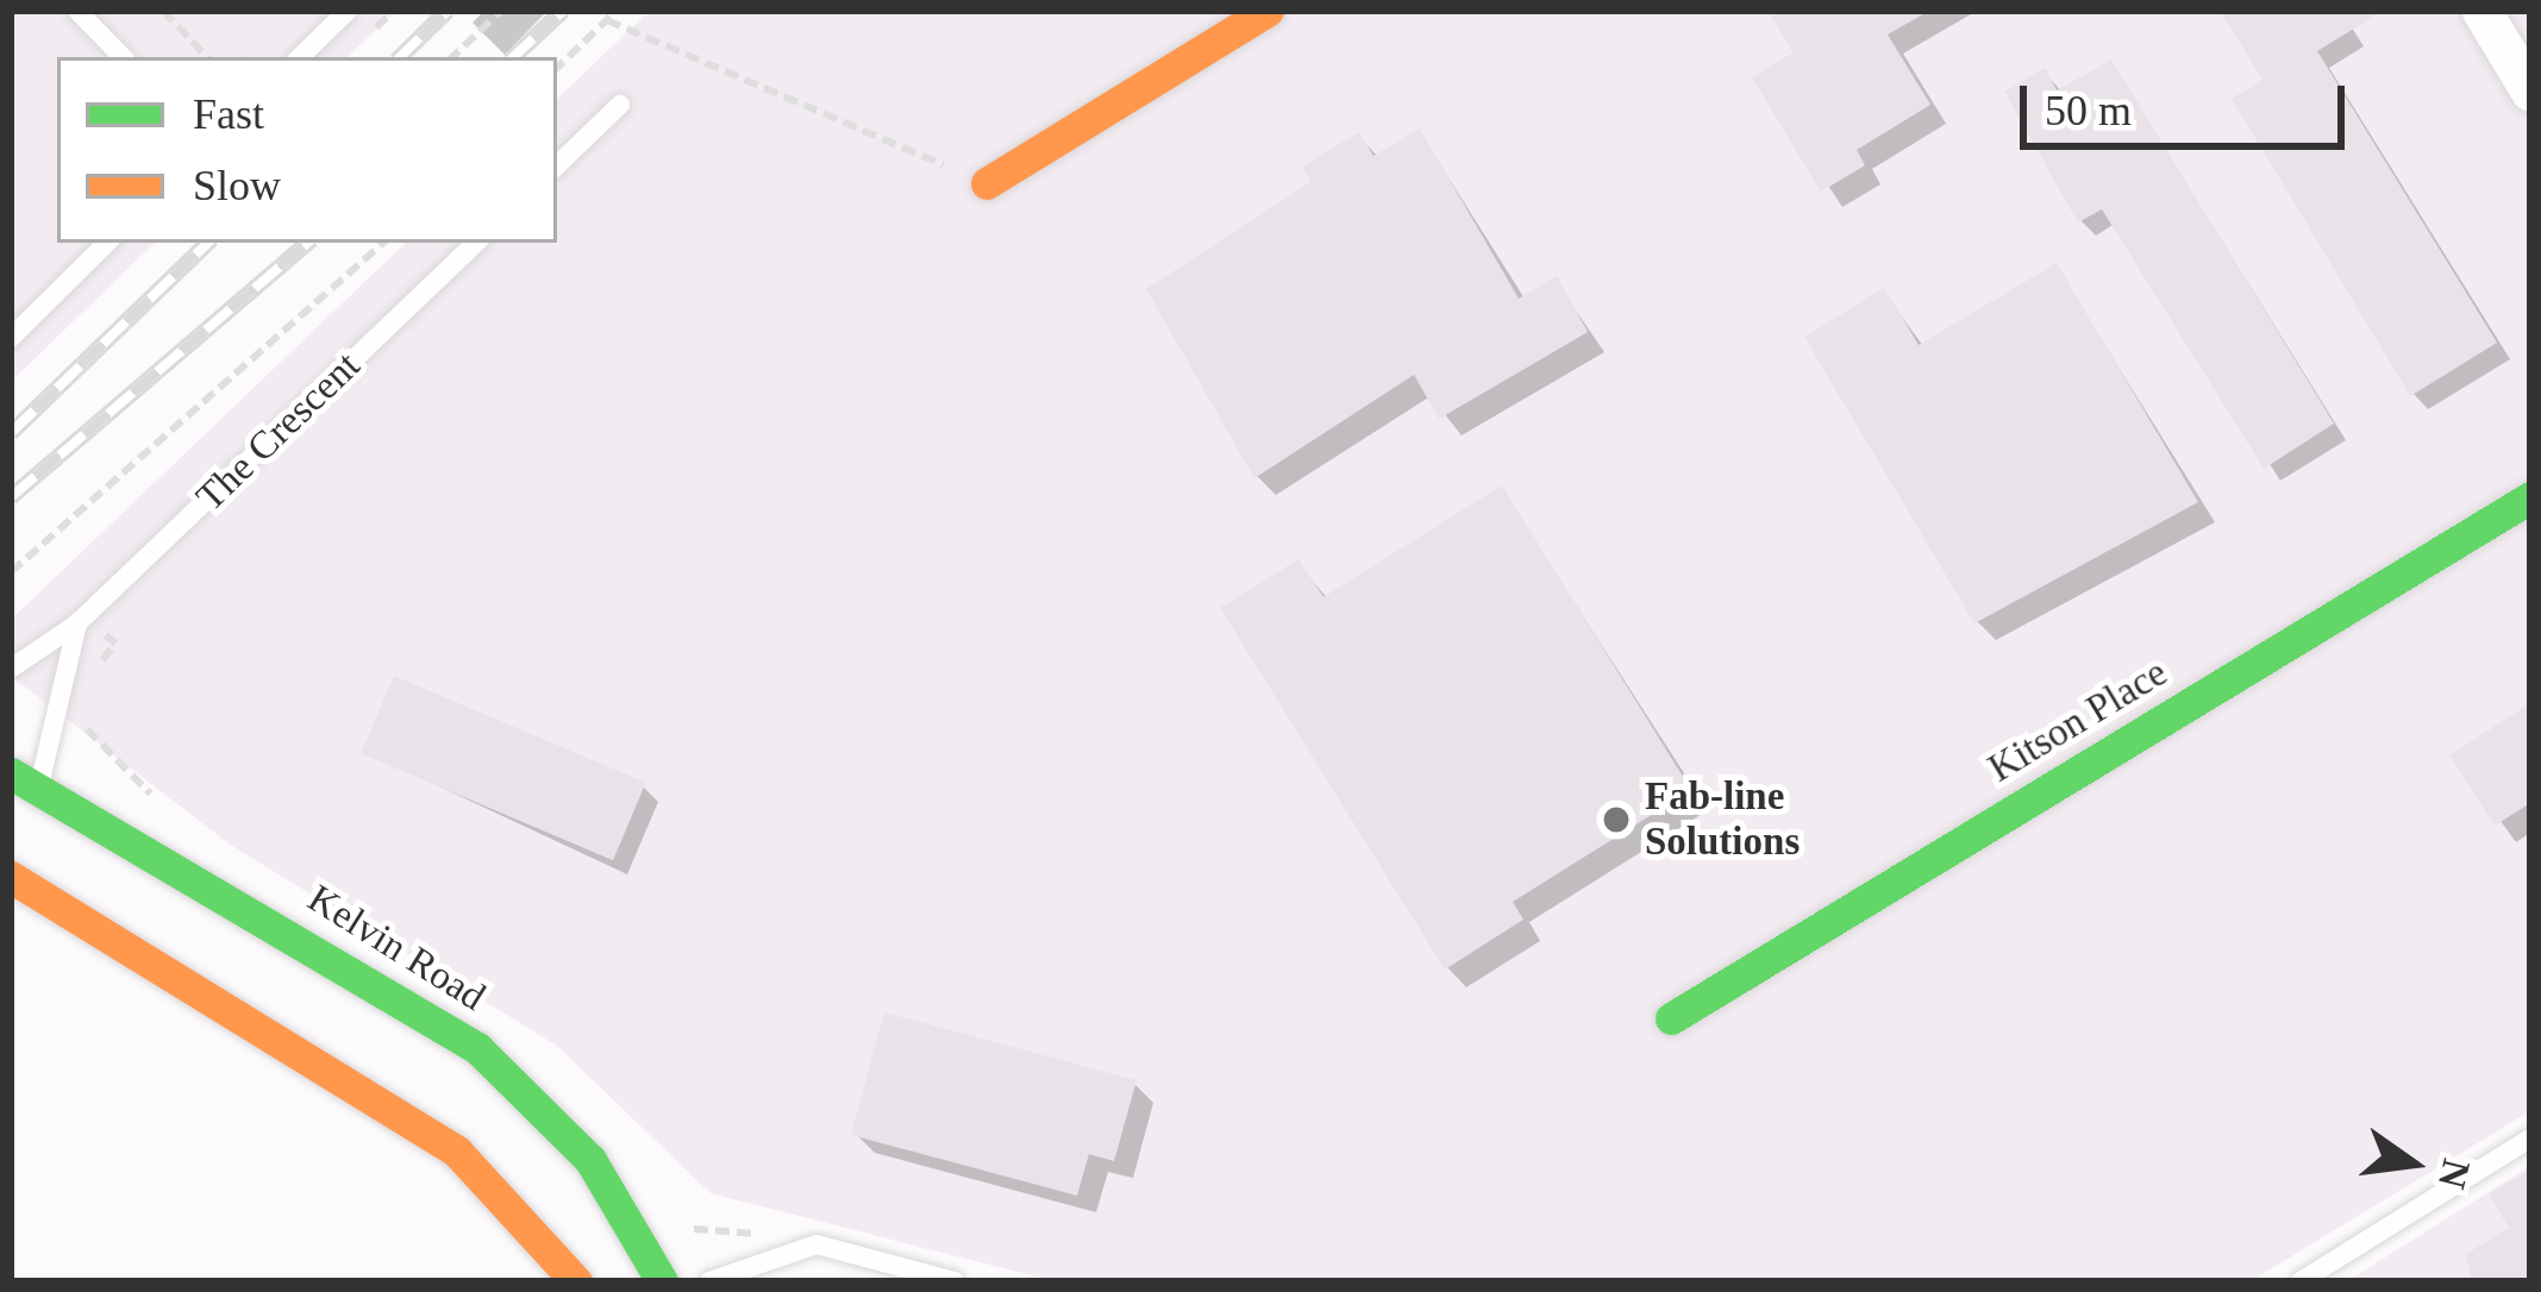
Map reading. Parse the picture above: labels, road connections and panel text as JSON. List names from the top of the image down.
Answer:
{
  "streets": {
    "main road": ["Kitson Place", "Kelvin Road"],
    "lane": ["The Crescent"]
  },
  "places": ["Fab-line Solutions"],
  "legend": ["Fast", "Slow"],
  "scale_bar": "50 m",
  "north": "right"
}
